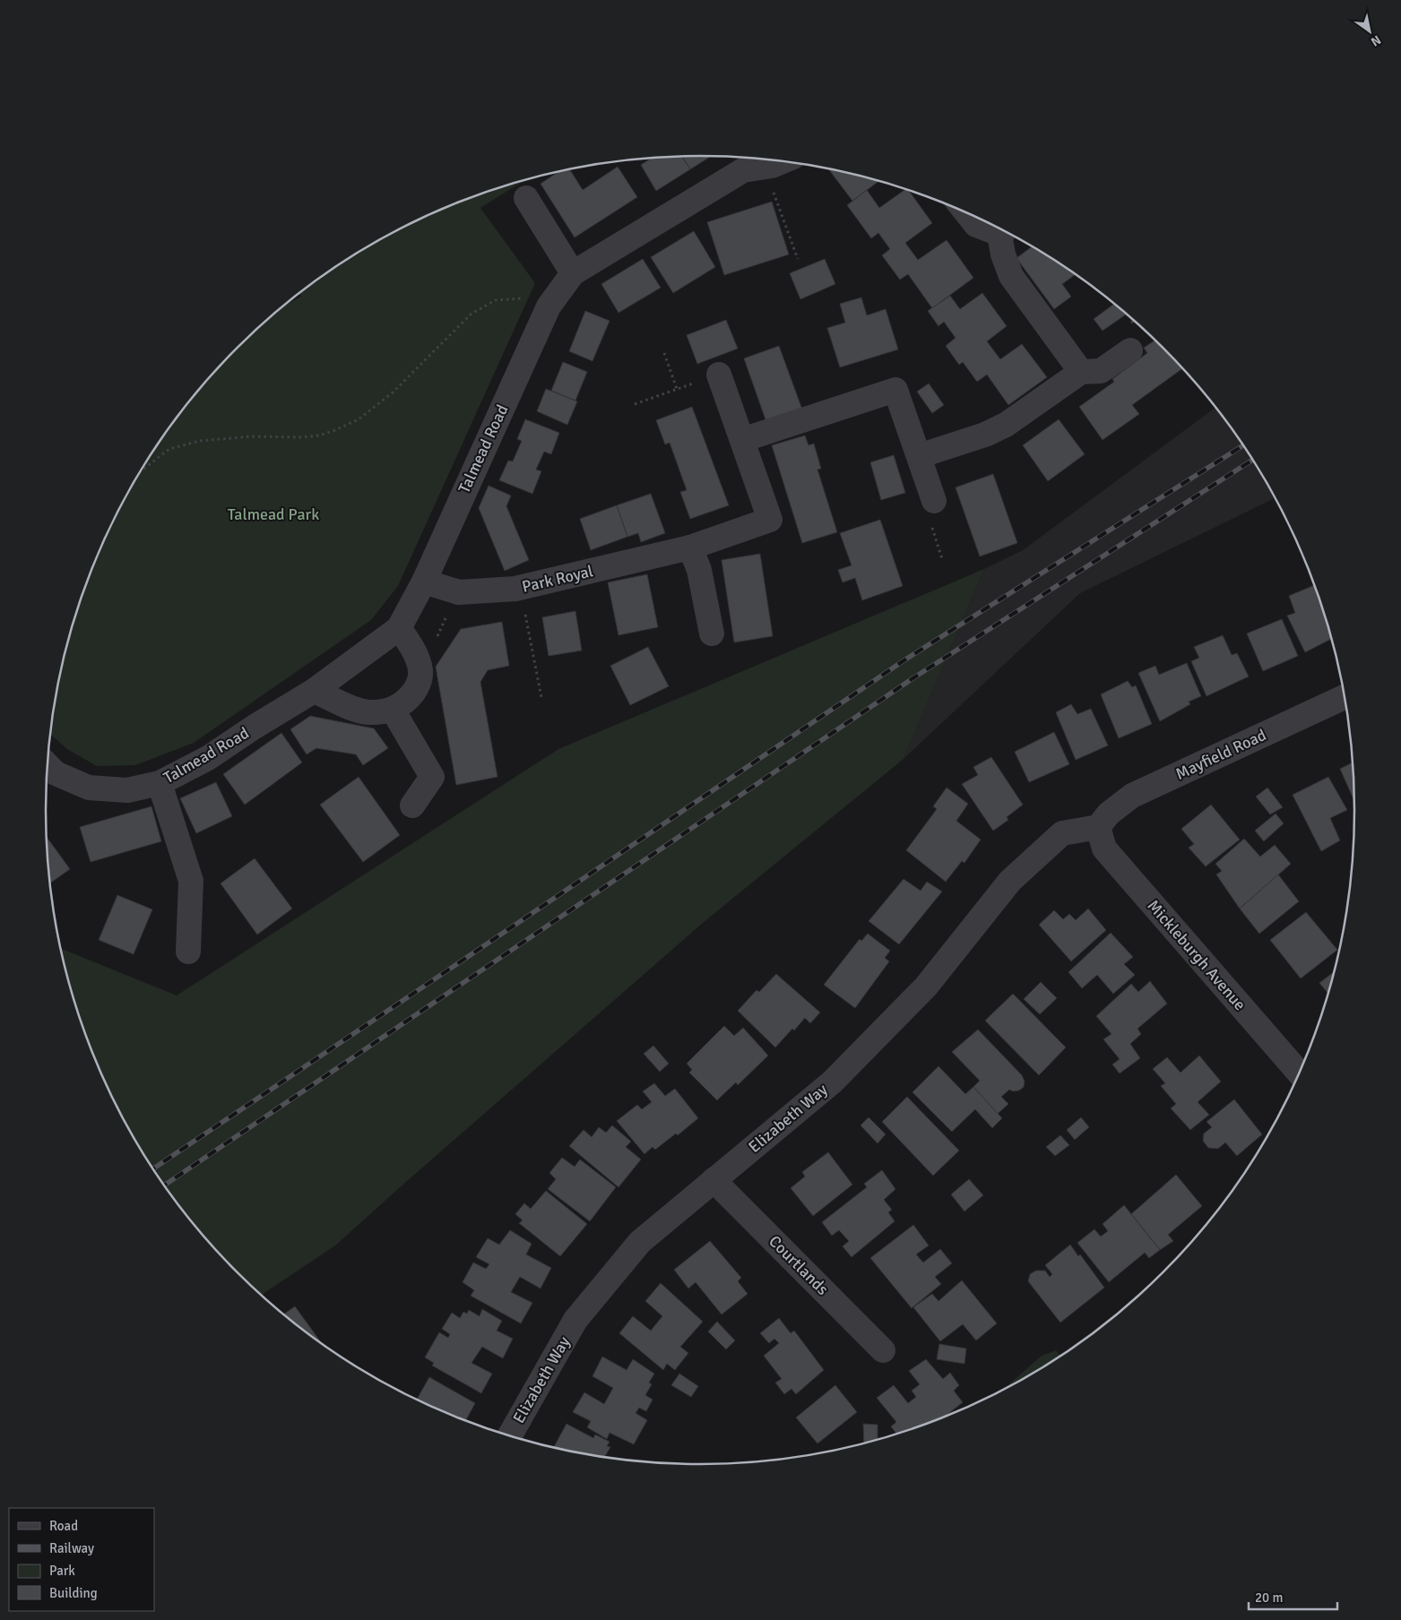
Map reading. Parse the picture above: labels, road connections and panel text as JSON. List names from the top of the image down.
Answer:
{
  "streets": {
    "street": [
      "Talmead Road",
      "Park Royal",
      "Mayfield Road",
      "Mickleburgh Avenue",
      "Elizabeth Way",
      "Courtlands"
    ]
  },
  "crossings": [
    ["Talmead Road", "Park Royal"],
    ["Mayfield Road", "Mickleburgh Avenue"],
    ["Mayfield Road", "Elizabeth Way"],
    ["Mickleburgh Avenue", "Elizabeth Way"],
    ["Elizabeth Way", "Courtlands"]
  ],
  "parks": ["Talmead Park"],
  "legend": [
    "Road",
    "Railway",
    "Park",
    "Building"
  ],
  "scale_bar": "20 m",
  "north": "bottom right"
}
